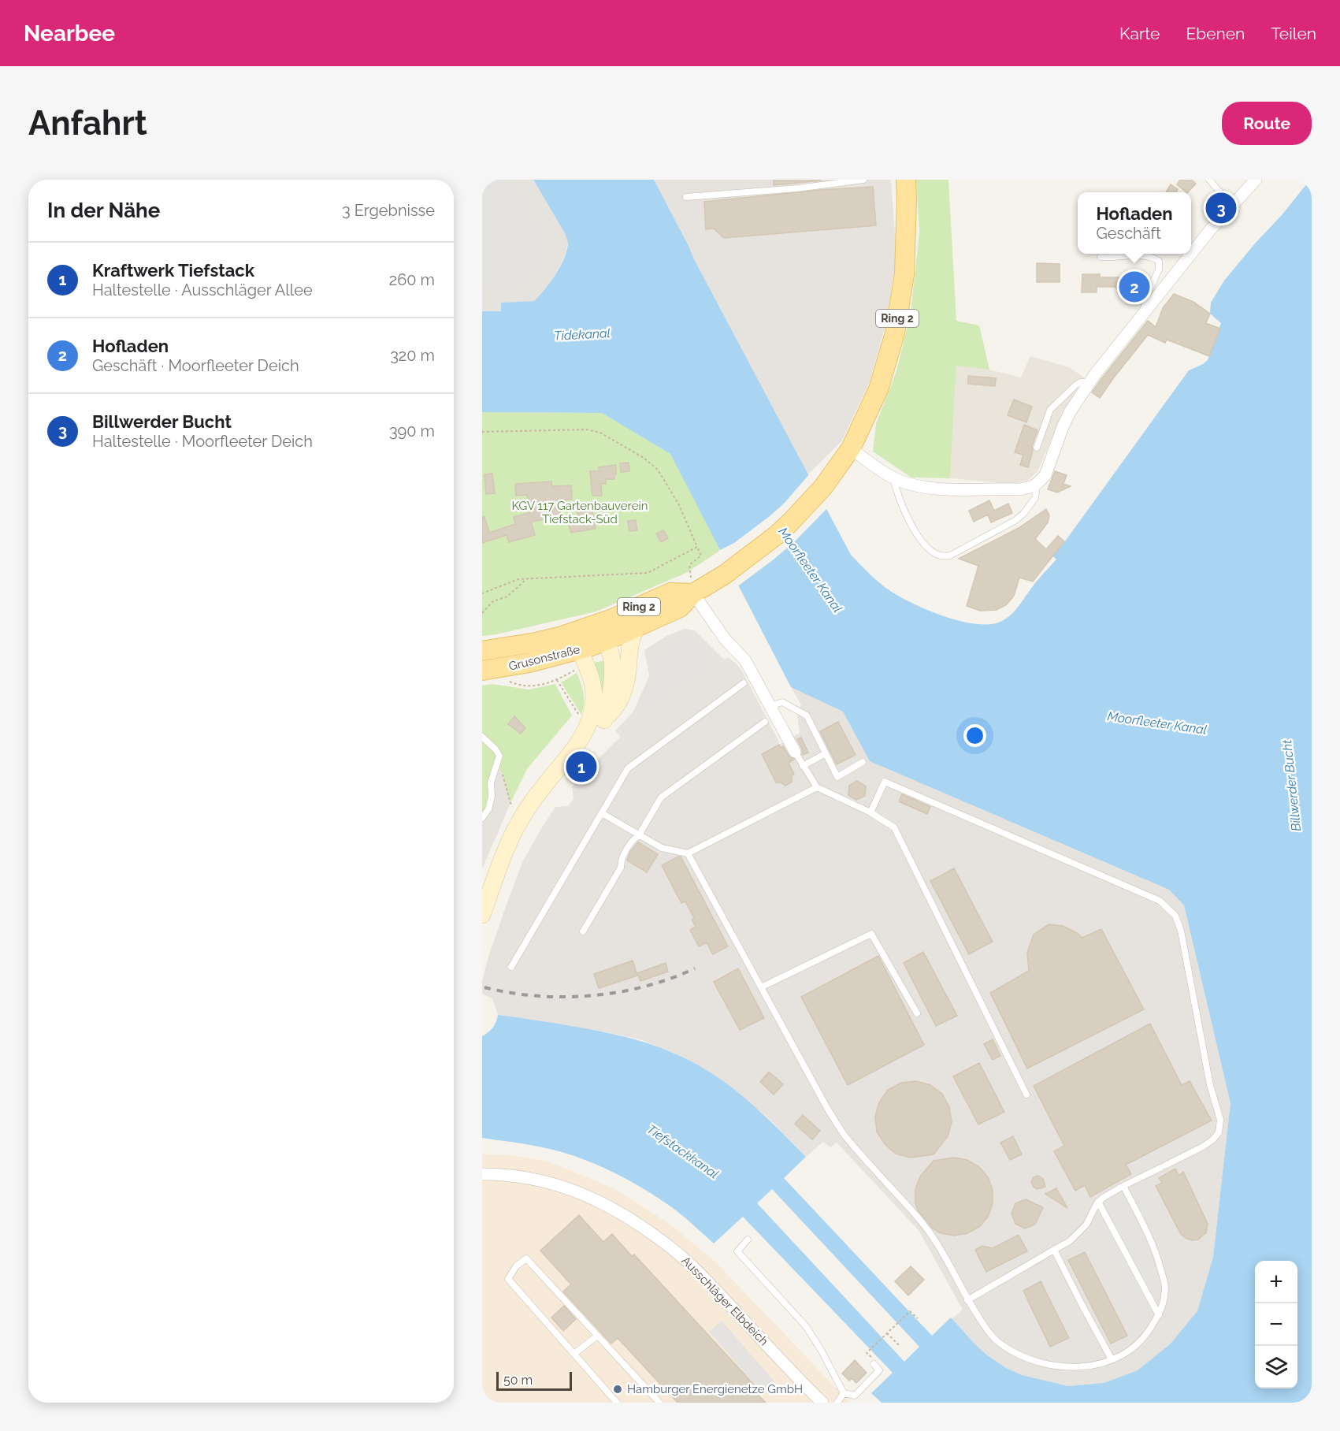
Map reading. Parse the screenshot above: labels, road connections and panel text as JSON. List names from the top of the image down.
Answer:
{
  "streets": {
    "main road": ["Ring 2", "Grusonstraße"],
    "street": ["Ausschläger Elbdeich"]
  },
  "crossings": [
    ["Ring 2", "Grusonstraße"]
  ],
  "water": [
    "Tidekanal",
    "Moorfleeter Kanal",
    "Billwerder Bucht",
    "Tiefstackkanal"
  ],
  "parks": ["KGV 117 Gartenbauverein Tiefstack-Süd"],
  "places": ["Hamburger Energienetze GmbH"],
  "scale_bar": "50 m",
  "page": {
    "header": "Nearbee",
    "nav": ["Karte", "Ebenen", "Teilen"],
    "buttons": "Route",
    "title": "Anfahrt",
    "heading": ["In der Nähe", "3 Ergebnisse"],
    "pins": ["3", "2", "1"],
    "popup": ["Hofladen", "Geschäft"],
    "list": [
      {
        "mark": "1",
        "name": "Kraftwerk Tiefstack",
        "note": "Haltestelle · Ausschläger Allee",
        "value": "260 m"
      },
      {
        "mark": "2",
        "name": "Hofladen",
        "note": "Geschäft · Moorfleeter Deich",
        "value": "320 m"
      },
      {
        "mark": "3",
        "name": "Billwerder Bucht",
        "note": "Haltestelle · Moorfleeter Deich",
        "value": "390 m"
      }
    ],
    "map_buttons": ["+", "−"],
    "scale": "50 m"
  }
}
